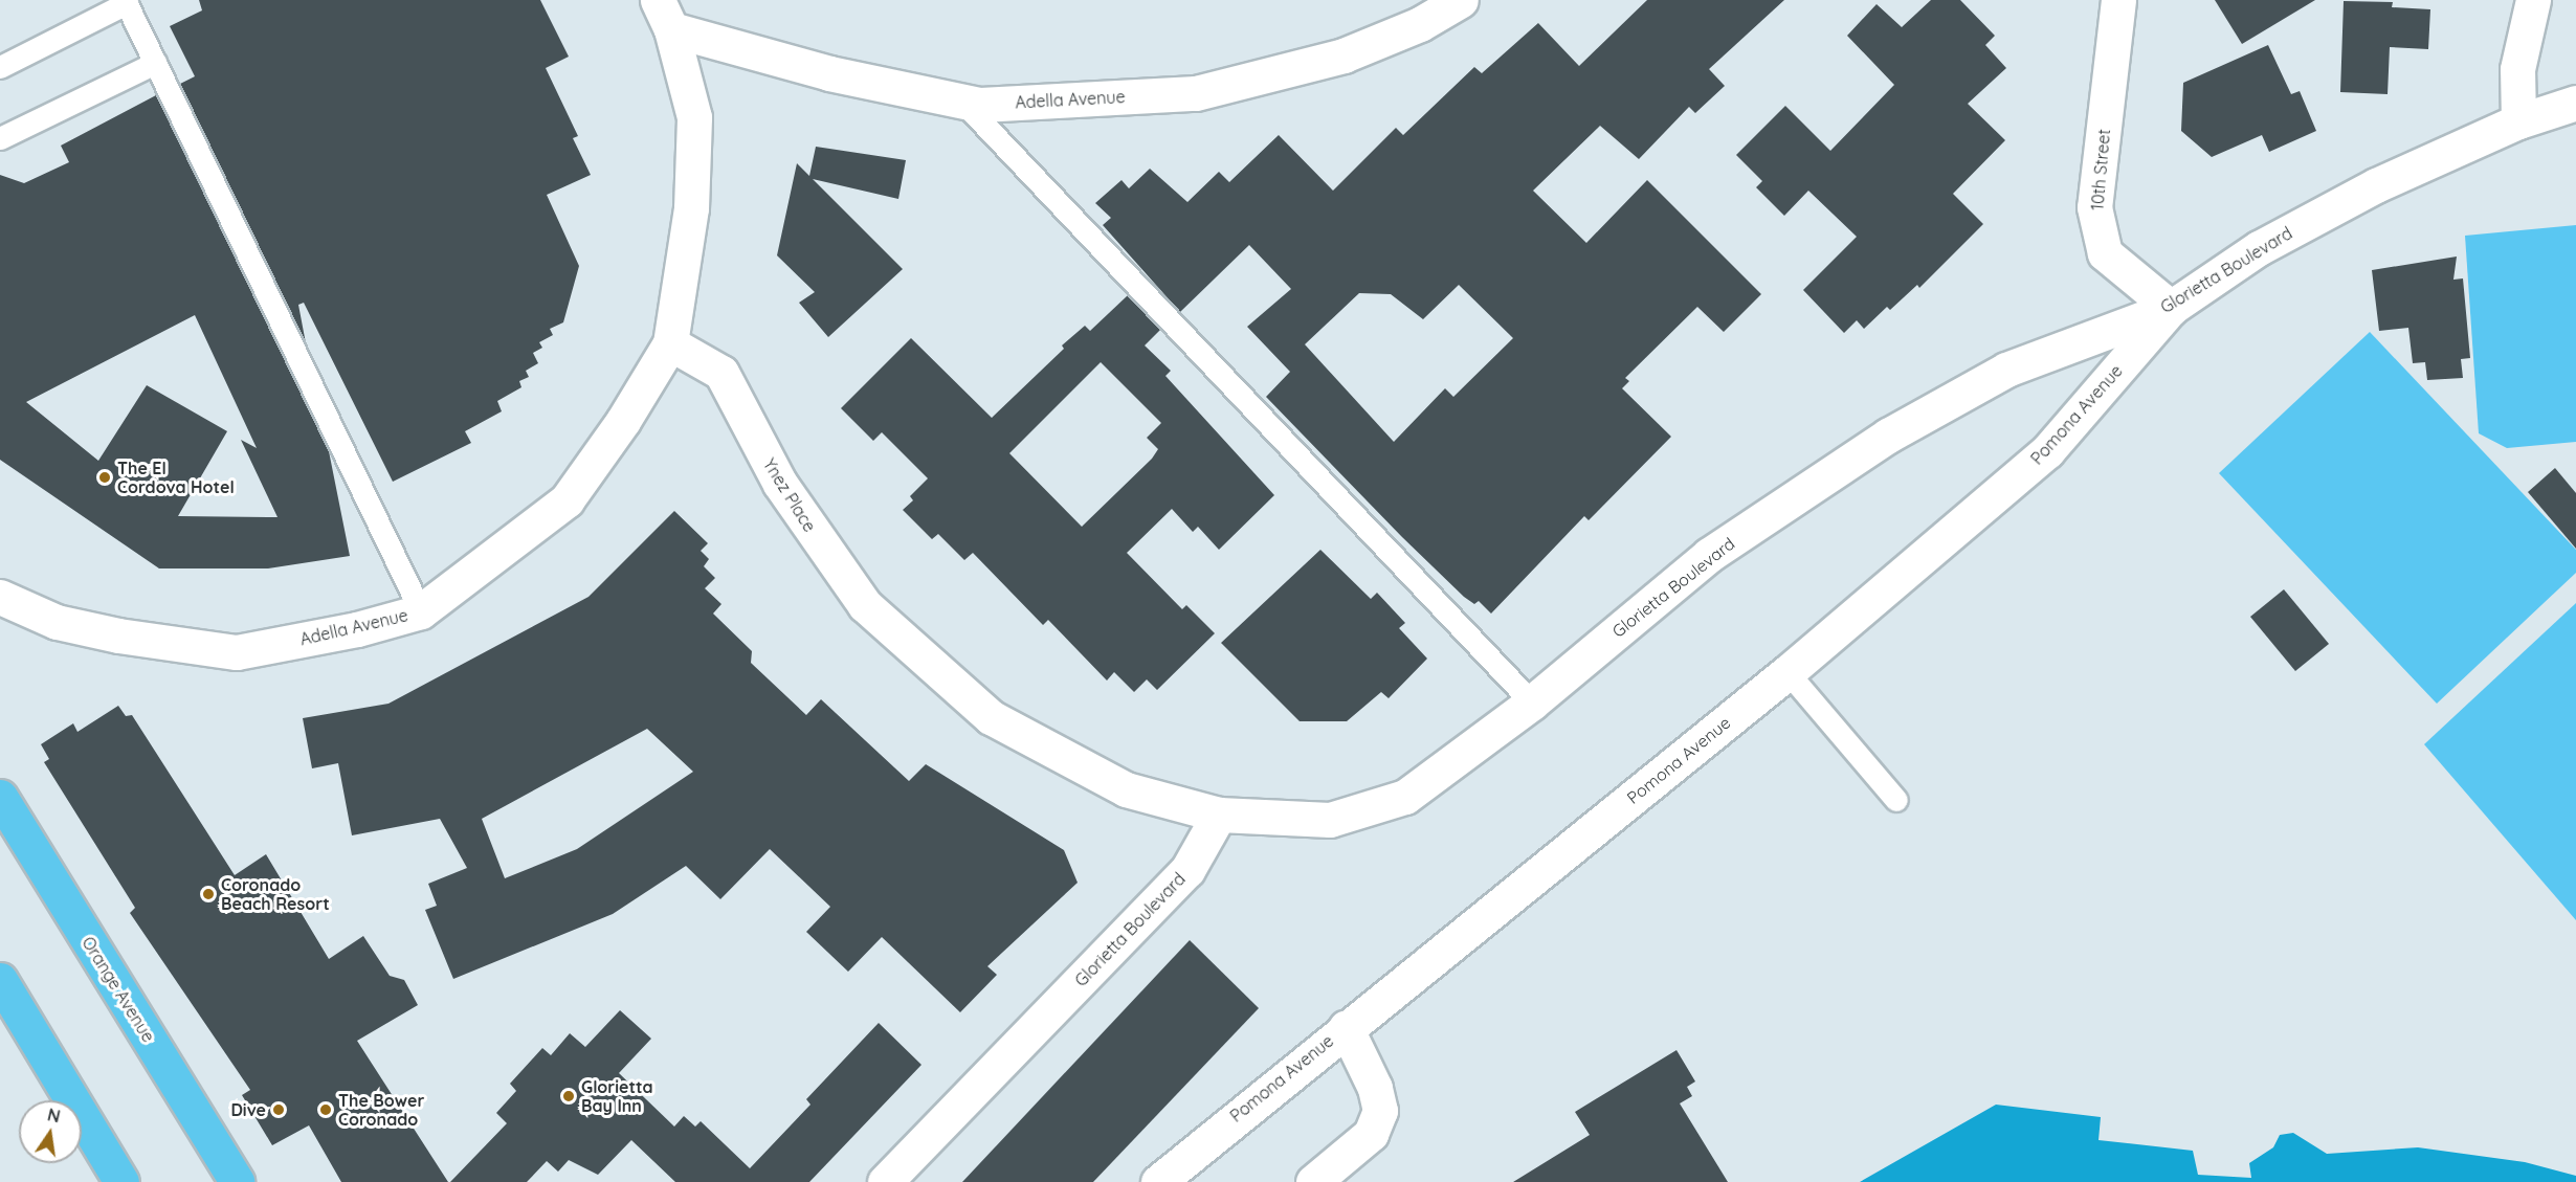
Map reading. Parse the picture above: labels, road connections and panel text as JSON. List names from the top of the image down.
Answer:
{
  "streets": {
    "highway": ["Orange Avenue"],
    "street": [
      "Adella Avenue",
      "10th Street",
      "Glorietta Boulevard",
      "Pomona Avenue",
      "Ynez Place"
    ]
  },
  "crossings": [
    ["Adella Avenue", "Ynez Place"],
    ["10th Street", "Glorietta Boulevard"],
    ["10th Street", "Pomona Avenue"],
    ["Glorietta Boulevard", "Pomona Avenue"],
    ["Glorietta Boulevard", "Ynez Place"]
  ],
  "places": [
    "The El Cordova Hotel",
    "Coronado Beach Resort",
    "Glorietta Bay Inn",
    "Dive",
    "The Bower Coronado"
  ],
  "north": "top"
}
